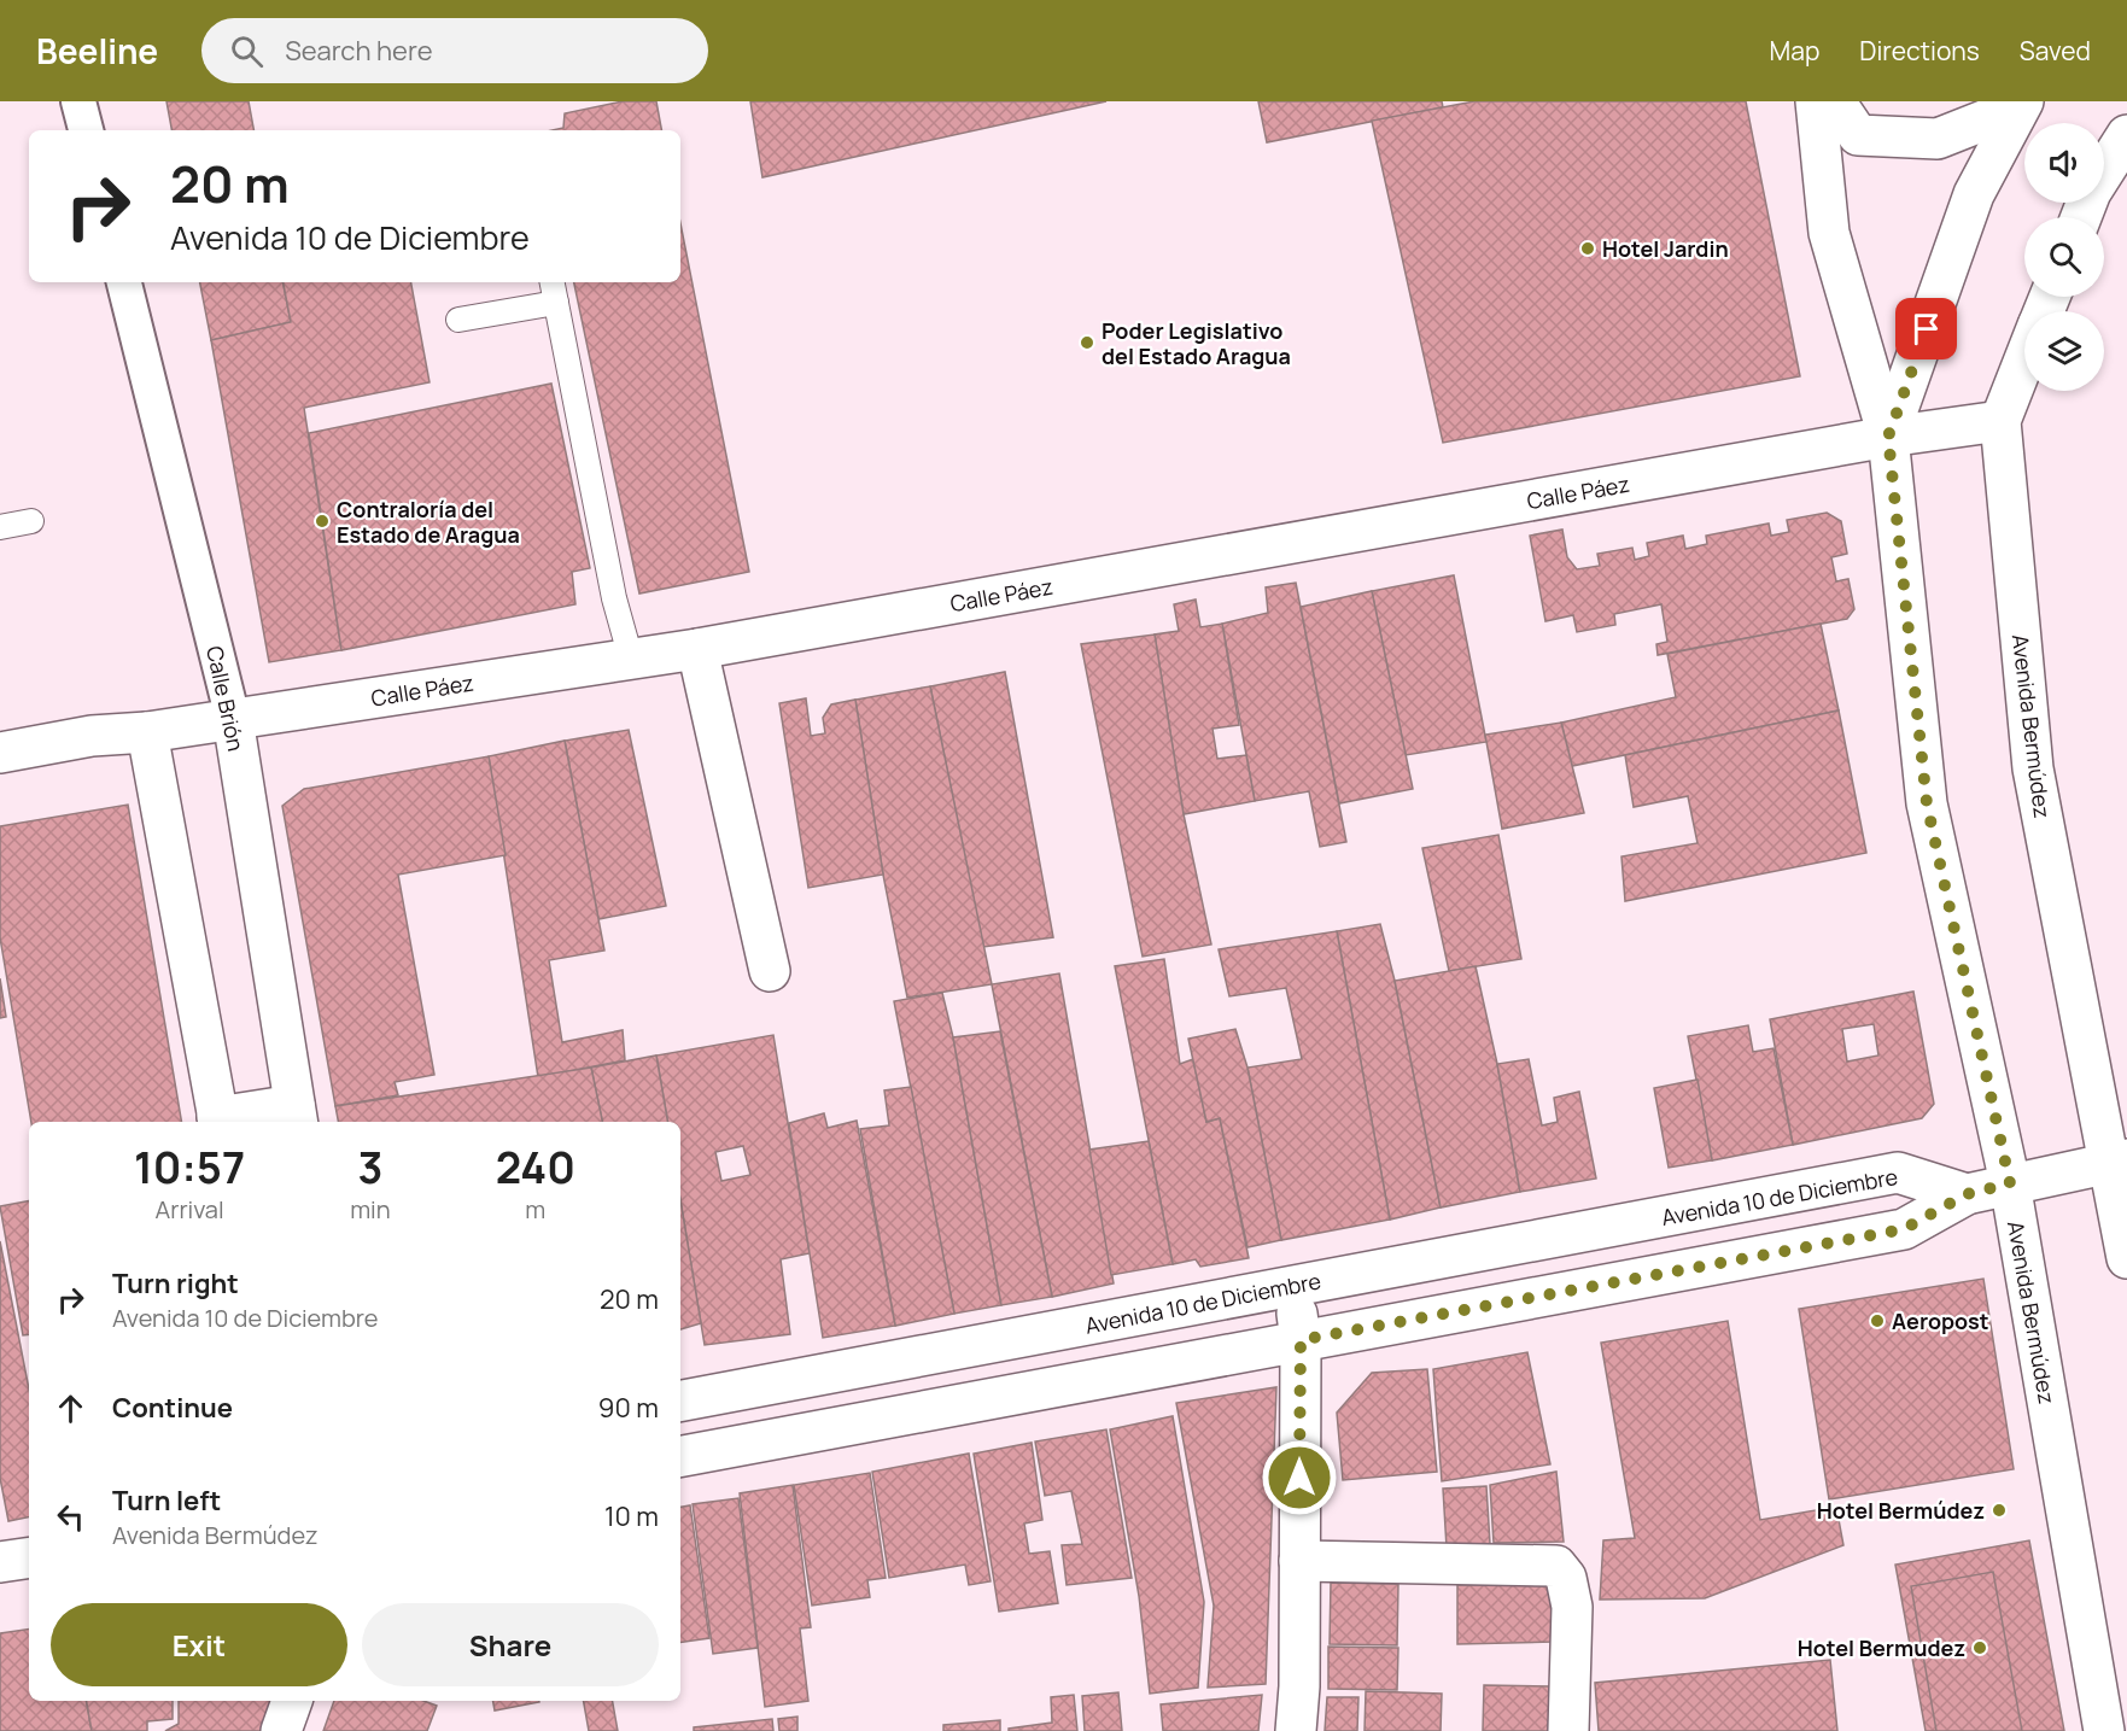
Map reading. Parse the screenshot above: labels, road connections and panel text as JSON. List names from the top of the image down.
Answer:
{
  "streets": {
    "street": [
      "Calle Páez",
      "Calle Brión",
      "Avenida Bermúdez",
      "Avenida 10 de Diciembre"
    ]
  },
  "crossings": [
    ["Calle Páez", "Calle Brión"],
    ["Calle Páez", "Avenida Bermúdez"]
  ],
  "places": [
    "Hotel Jardin",
    "Poder Legislativo del Estado Aragua",
    "Contraloría del Estado de Aragua",
    "Aeropost",
    "Hotel Bermúdez",
    "Hotel Bermudez"
  ],
  "page": {
    "header": "Beeline",
    "search": "Search here",
    "nav": ["Map", "Directions", "Saved"],
    "turn": ["20 m", "Avenida 10 de Diciembre"],
    "eta": [
      "10:57",
      "Arrival",
      "3",
      "min",
      "240",
      "m"
    ],
    "list": [
      {
        "name": "Turn right",
        "note": "Avenida 10 de Diciembre",
        "value": "20 m"
      },
      {
        "name": "Continue",
        "value": "90 m"
      },
      {
        "name": "Turn left",
        "note": "Avenida Bermúdez",
        "value": "10 m"
      }
    ],
    "buttons": ["Exit", "Share"]
  }
}
